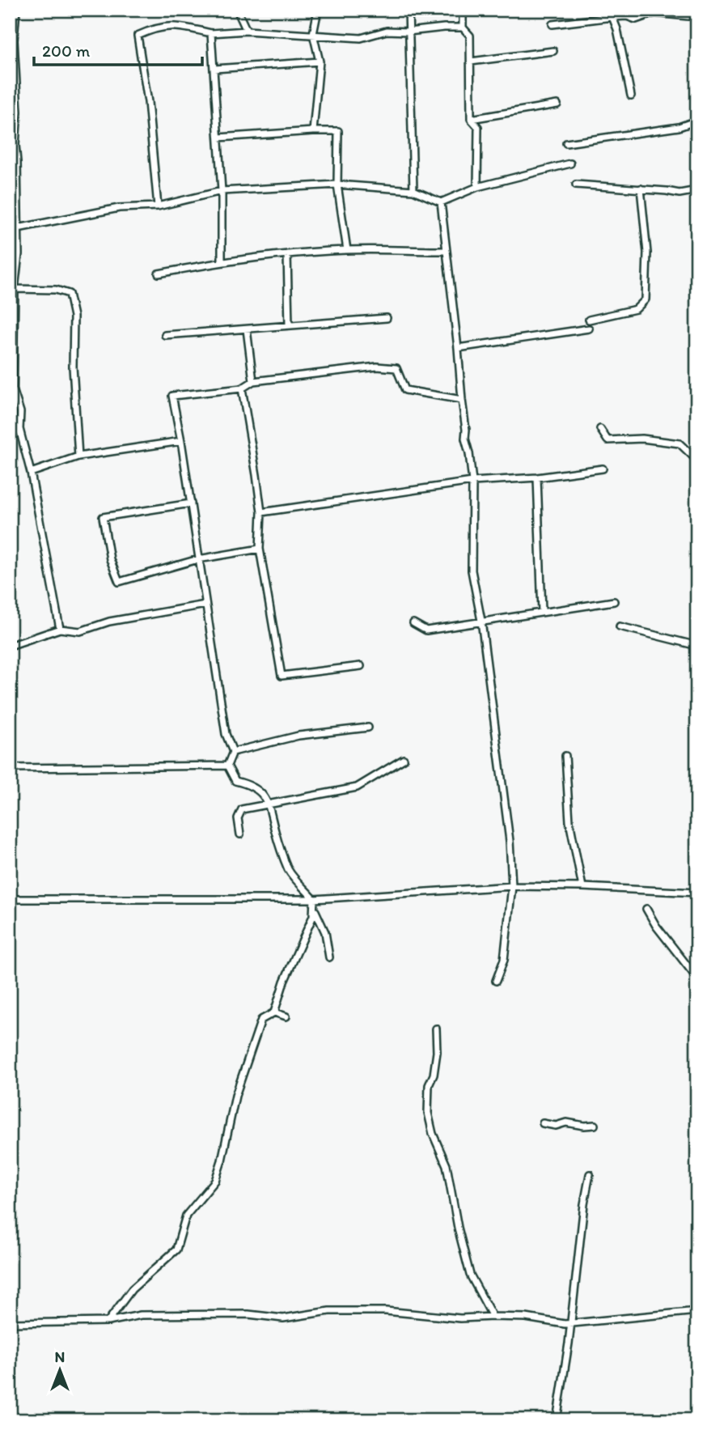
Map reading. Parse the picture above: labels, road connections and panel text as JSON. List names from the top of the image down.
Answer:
{
  "scale_bar": "200 m",
  "north": "top"
}
